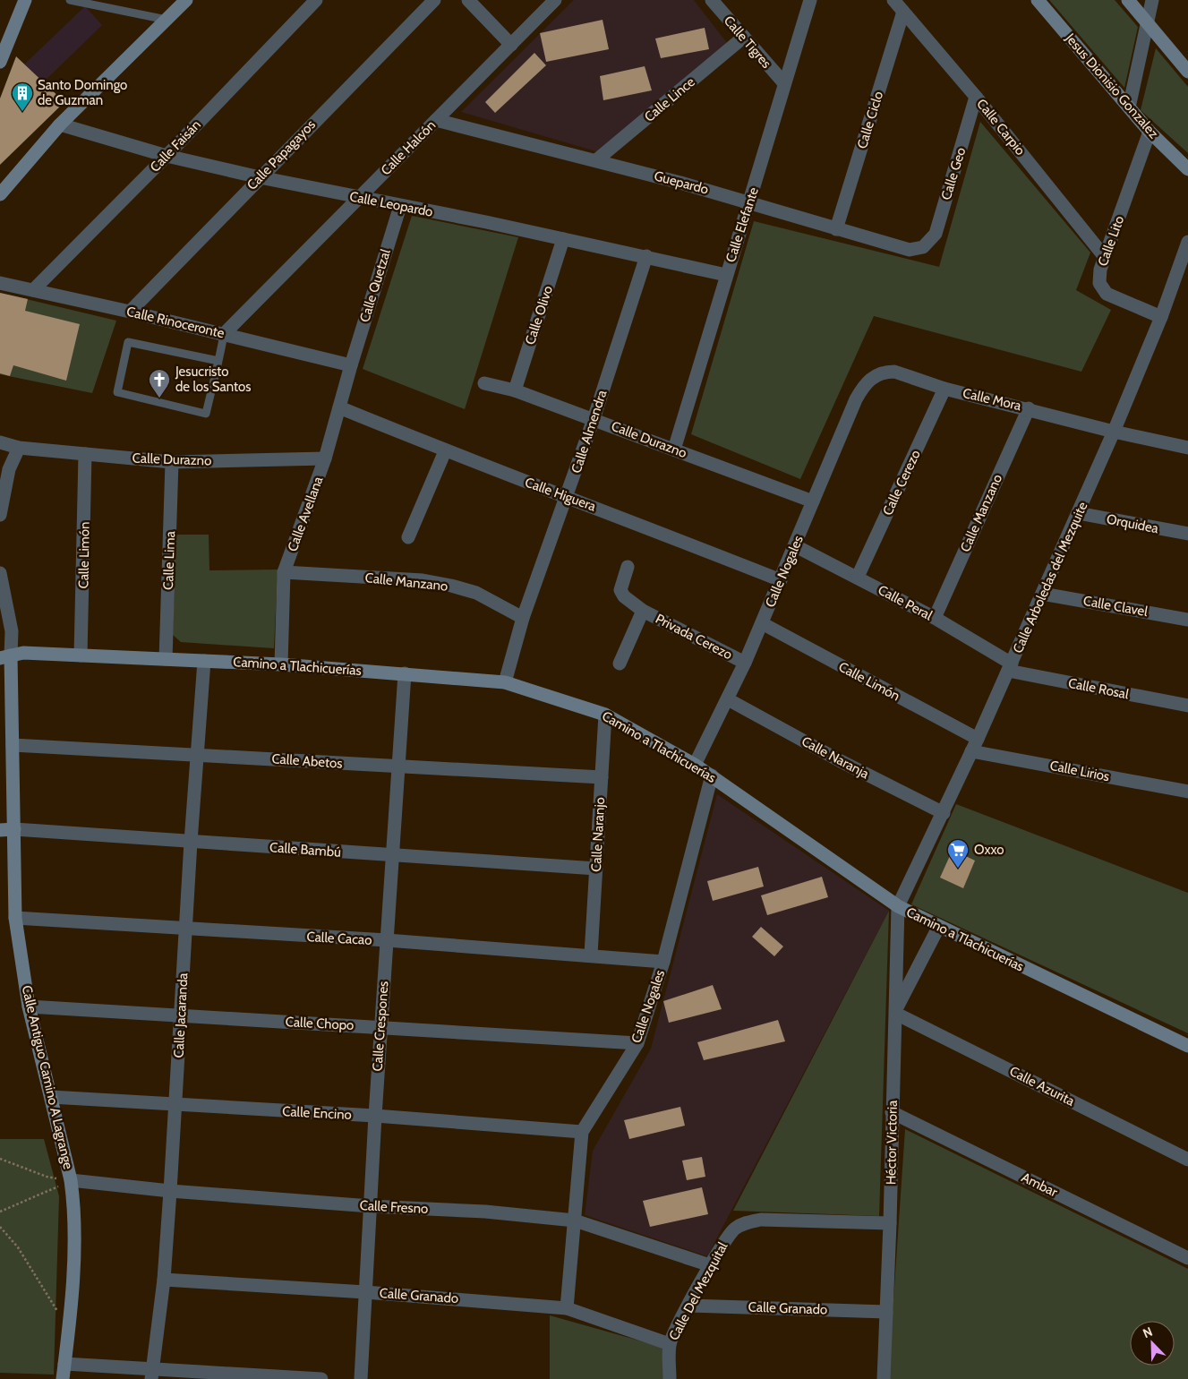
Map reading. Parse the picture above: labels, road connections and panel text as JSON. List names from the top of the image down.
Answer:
{
  "streets": {
    "street": [
      "Calle Tigres",
      "Jesus Dionisio Gonzalez",
      "Calle Lince",
      "Calle Ciclo",
      "Calle Carpio",
      "Calle Faisán",
      "Calle Halcón",
      "Calle Papagayos",
      "Calle Geo",
      "Guepardo",
      "Calle Leopardo",
      "Calle Elefante",
      "Calle Lito",
      "Calle Quetzal",
      "Calle Olivo",
      "Calle Rinoceronte",
      "Calle Mora",
      "Calle Almendra",
      "Calle Durazno",
      "Calle Cerezo",
      "Calle Higuera",
      "Calle Manzano",
      "Calle Avellana",
      "Orquidea",
      "Calle Limón",
      "Calle Lima",
      "Calle Nogales",
      "Calle Arboledas del Mezquite",
      "Calle Peral",
      "Calle Clavel",
      "Privada Cerezo",
      "Camino a Tlachicuerías",
      "Calle Rosal",
      "Calle Naranja",
      "Calle Abetos",
      "Calle Lirios",
      "Calle Naranjo",
      "Calle Bambú",
      "Calle Cacao",
      "Calle Jacaranda",
      "Calle Chopo",
      "Calle Crespones",
      "Calle Antiguo Camino A Lagrange",
      "Calle Azurita",
      "Calle Encino",
      "Héctor Victoria",
      "Ambar",
      "Calle Fresno",
      "Calle Del Mezquital",
      "Calle Granado"
    ]
  },
  "crossings": [
    ["Calle Tigres", "Calle Lince"],
    ["Calle Tigres", "Calle Elefante"],
    ["Jesus Dionisio Gonzalez", "Calle Lito"],
    ["Calle Lince", "Guepardo"],
    ["Calle Ciclo", "Calle Carpio"],
    ["Calle Ciclo", "Guepardo"],
    ["Calle Carpio", "Calle Geo"],
    ["Calle Carpio", "Calle Lito"],
    ["Calle Faisán", "Calle Leopardo"],
    ["Calle Faisán", "Calle Rinoceronte"],
    ["Calle Halcón", "Guepardo"],
    ["Calle Halcón", "Calle Leopardo"],
    ["Calle Halcón", "Calle Rinoceronte"],
    ["Calle Papagayos", "Calle Leopardo"],
    ["Calle Papagayos", "Calle Rinoceronte"],
    ["Calle Geo", "Guepardo"],
    ["Guepardo", "Calle Elefante"],
    ["Calle Leopardo", "Calle Elefante"],
    ["Calle Leopardo", "Calle Quetzal"],
    ["Calle Leopardo", "Calle Olivo"],
    ["Calle Leopardo", "Calle Almendra"],
    ["Calle Elefante", "Calle Durazno"],
    ["Calle Lito", "Calle Arboledas del Mezquite"],
    ["Calle Quetzal", "Calle Rinoceronte"],
    ["Calle Quetzal", "Calle Avellana"],
    ["Calle Olivo", "Calle Durazno"],
    ["Calle Rinoceronte", "Calle Avellana"],
    ["Calle Mora", "Calle Cerezo"],
    ["Calle Mora", "Calle Manzano"],
    ["Calle Mora", "Calle Nogales"],
    ["Calle Mora", "Calle Arboledas del Mezquite"],
    ["Calle Almendra", "Calle Durazno"],
    ["Calle Almendra", "Calle Higuera"],
    ["Calle Almendra", "Calle Manzano"],
    ["Calle Almendra", "Camino a Tlachicuerías"],
    ["Calle Durazno", "Calle Avellana"],
    ["Calle Durazno", "Calle Limón"],
    ["Calle Durazno", "Calle Lima"],
    ["Calle Durazno", "Calle Nogales"],
    ["Calle Cerezo", "Calle Peral"],
    ["Calle Higuera", "Calle Avellana"],
    ["Calle Higuera", "Calle Nogales"],
    ["Calle Manzano", "Calle Avellana"],
    ["Calle Manzano", "Calle Peral"],
    ["Calle Avellana", "Camino a Tlachicuerías"],
    ["Orquidea", "Calle Arboledas del Mezquite"],
    ["Calle Limón", "Calle Nogales"],
    ["Calle Limón", "Calle Arboledas del Mezquite"],
    ["Calle Limón", "Camino a Tlachicuerías"],
    ["Calle Limón", "Calle Lirios"],
    ["Calle Lima", "Camino a Tlachicuerías"],
    ["Calle Nogales", "Calle Peral"],
    ["Calle Nogales", "Privada Cerezo"],
    ["Calle Nogales", "Camino a Tlachicuerías"],
    ["Calle Nogales", "Calle Naranja"],
    ["Calle Nogales", "Calle Cacao"],
    ["Calle Nogales", "Calle Chopo"],
    ["Calle Nogales", "Calle Encino"],
    ["Calle Nogales", "Calle Fresno"],
    ["Calle Nogales", "Calle Granado"],
    ["Calle Arboledas del Mezquite", "Calle Peral"],
    ["Calle Arboledas del Mezquite", "Calle Clavel"],
    ["Calle Arboledas del Mezquite", "Camino a Tlachicuerías"],
    ["Calle Arboledas del Mezquite", "Calle Rosal"],
    ["Calle Arboledas del Mezquite", "Calle Naranja"],
    ["Calle Arboledas del Mezquite", "Calle Lirios"],
    ["Calle Arboledas del Mezquite", "Héctor Victoria"],
    ["Calle Peral", "Calle Rosal"],
    ["Camino a Tlachicuerías", "Calle Naranjo"],
    ["Camino a Tlachicuerías", "Calle Jacaranda"],
    ["Camino a Tlachicuerías", "Calle Crespones"],
    ["Camino a Tlachicuerías", "Calle Antiguo Camino A Lagrange"],
    ["Camino a Tlachicuerías", "Héctor Victoria"],
    ["Calle Abetos", "Calle Naranjo"],
    ["Calle Abetos", "Calle Jacaranda"],
    ["Calle Abetos", "Calle Crespones"],
    ["Calle Abetos", "Calle Antiguo Camino A Lagrange"],
    ["Calle Naranjo", "Calle Bambú"],
    ["Calle Naranjo", "Calle Cacao"],
    ["Calle Bambú", "Calle Jacaranda"],
    ["Calle Bambú", "Calle Crespones"],
    ["Calle Bambú", "Calle Antiguo Camino A Lagrange"],
    ["Calle Cacao", "Calle Jacaranda"],
    ["Calle Cacao", "Calle Crespones"],
    ["Calle Cacao", "Calle Antiguo Camino A Lagrange"],
    ["Calle Jacaranda", "Calle Chopo"],
    ["Calle Jacaranda", "Calle Encino"],
    ["Calle Jacaranda", "Calle Fresno"],
    ["Calle Jacaranda", "Calle Granado"],
    ["Calle Chopo", "Calle Crespones"],
    ["Calle Chopo", "Calle Antiguo Camino A Lagrange"],
    ["Calle Crespones", "Calle Encino"],
    ["Calle Crespones", "Calle Fresno"],
    ["Calle Crespones", "Calle Granado"],
    ["Calle Antiguo Camino A Lagrange", "Calle Encino"],
    ["Calle Antiguo Camino A Lagrange", "Calle Fresno"],
    ["Calle Azurita", "Héctor Victoria"],
    ["Héctor Victoria", "Ambar"],
    ["Héctor Victoria", "Calle Del Mezquital"],
    ["Héctor Victoria", "Calle Granado"],
    ["Calle Fresno", "Calle Del Mezquital"],
    ["Calle Del Mezquital", "Calle Granado"]
  ],
  "places": {
    "building": ["Santo Domingo de Guzman"],
    "church": ["Jesucristo de los Santos"],
    "supermarket": ["Oxxo"]
  },
  "north": "top left"
}
